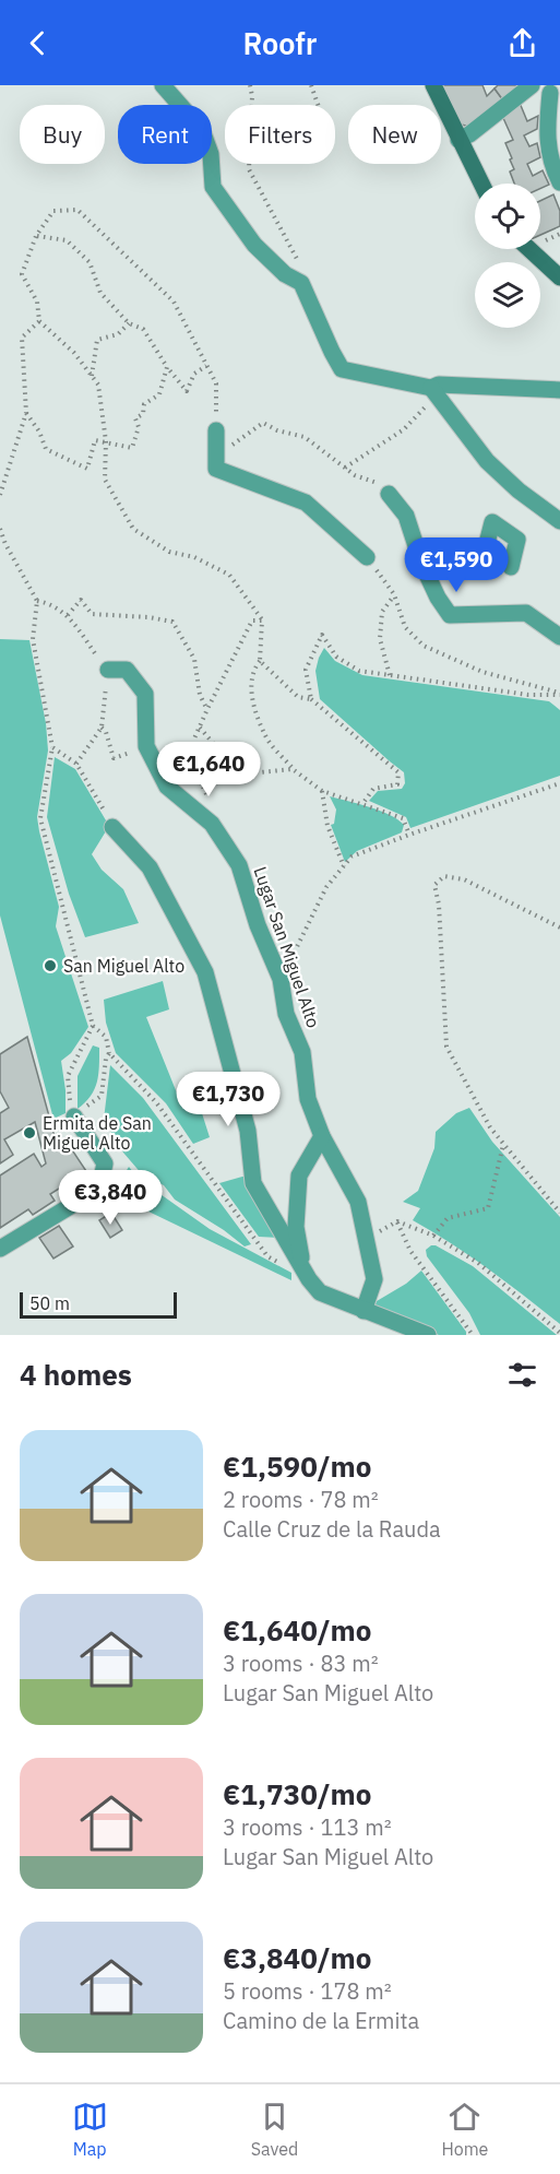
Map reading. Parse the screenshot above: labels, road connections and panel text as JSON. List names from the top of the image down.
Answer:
{
  "streets": {
    "street": ["Lugar San Miguel Alto"]
  },
  "places": ["San Miguel Alto", "Ermita de San Miguel Alto"],
  "scale_bar": "50 m",
  "page": {
    "header": "Roofr",
    "chip": [
      "Buy",
      "Rent",
      "Filters",
      "New"
    ],
    "price": [
      "€1,590",
      "€1,640",
      "€1,730",
      "€3,840"
    ],
    "scale": "50 m",
    "heading": "4 homes",
    "list": [
      {
        "name": "€1,590/mo",
        "note": "2 rooms · 78 m² · Calle Cruz de la Rauda"
      },
      {
        "name": "€1,640/mo",
        "note": "3 rooms · 83 m² · Lugar San Miguel Alto"
      },
      {
        "name": "€1,730/mo",
        "note": "3 rooms · 113 m² · Lugar San Miguel Alto"
      },
      {
        "name": "€3,840/mo",
        "note": "5 rooms · 178 m² · Camino de la Ermita"
      }
    ],
    "tabs": ["Map", "Saved", "Home"]
  }
}
